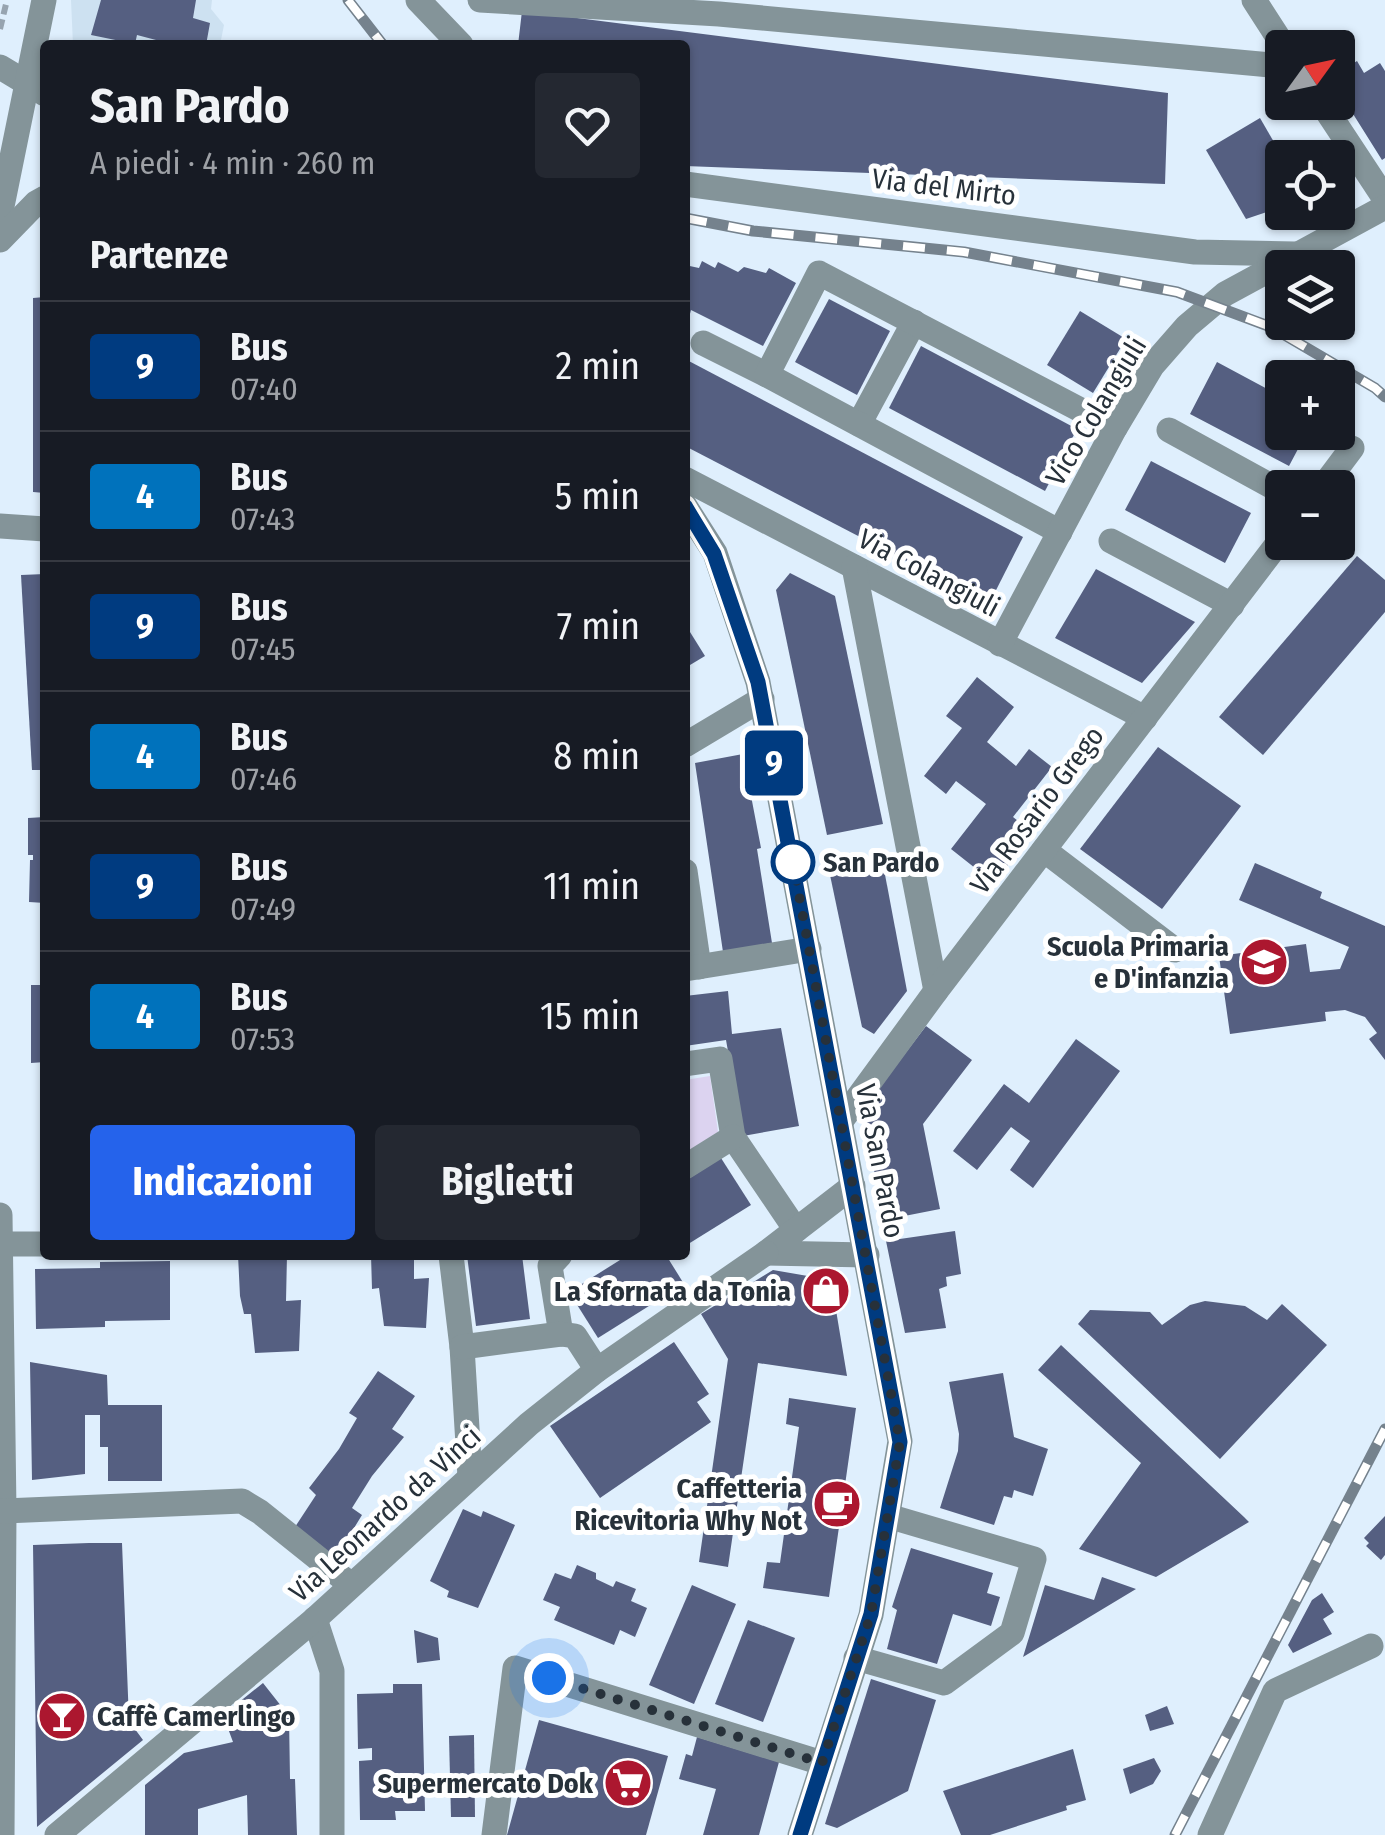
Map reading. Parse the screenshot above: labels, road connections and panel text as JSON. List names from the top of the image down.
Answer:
{
  "streets": {
    "street": [
      "Via del Mirto",
      "Vico Colangiuli",
      "Via Colangiuli",
      "Via Rosario Grego",
      "Via San Pardo",
      "Via Leonardo da Vinci"
    ]
  },
  "crossings": [
    ["Vico Colangiuli", "Via Colangiuli"],
    ["Via Colangiuli", "Via Rosario Grego"],
    ["Via Rosario Grego", "Via San Pardo"],
    ["Via San Pardo", "Via Leonardo da Vinci"]
  ],
  "places": {
    "other": ["San Pardo"],
    "school or university": ["Scuola Primaria e D'infanzia"],
    "shop": ["La Sfornata da Tonia"],
    "cafe": ["Caffetteria Ricevitoria Why Not"],
    "bar": ["Caffè Camerlingo"],
    "supermarket": ["Supermercato Dok"]
  },
  "lines": ["bus line 9"],
  "north": "top right",
  "page": {
    "on_map": "9",
    "map_buttons": ["+", "−"],
    "heading": [
      ["San Pardo", "A piedi · 4 min · 260 m"],
      "Partenze"
    ],
    "list": [
      {
        "mark": "9",
        "name": "Bus",
        "note": "07:40",
        "value": "2 min"
      },
      {
        "mark": "4",
        "name": "Bus",
        "note": "07:43",
        "value": "5 min"
      },
      {
        "mark": "9",
        "name": "Bus",
        "note": "07:45",
        "value": "7 min"
      },
      {
        "mark": "4",
        "name": "Bus",
        "note": "07:46",
        "value": "8 min"
      },
      {
        "mark": "9",
        "name": "Bus",
        "note": "07:49",
        "value": "11 min"
      },
      {
        "mark": "4",
        "name": "Bus",
        "note": "07:53",
        "value": "15 min"
      }
    ],
    "buttons": ["Indicazioni", "Biglietti"]
  }
}
